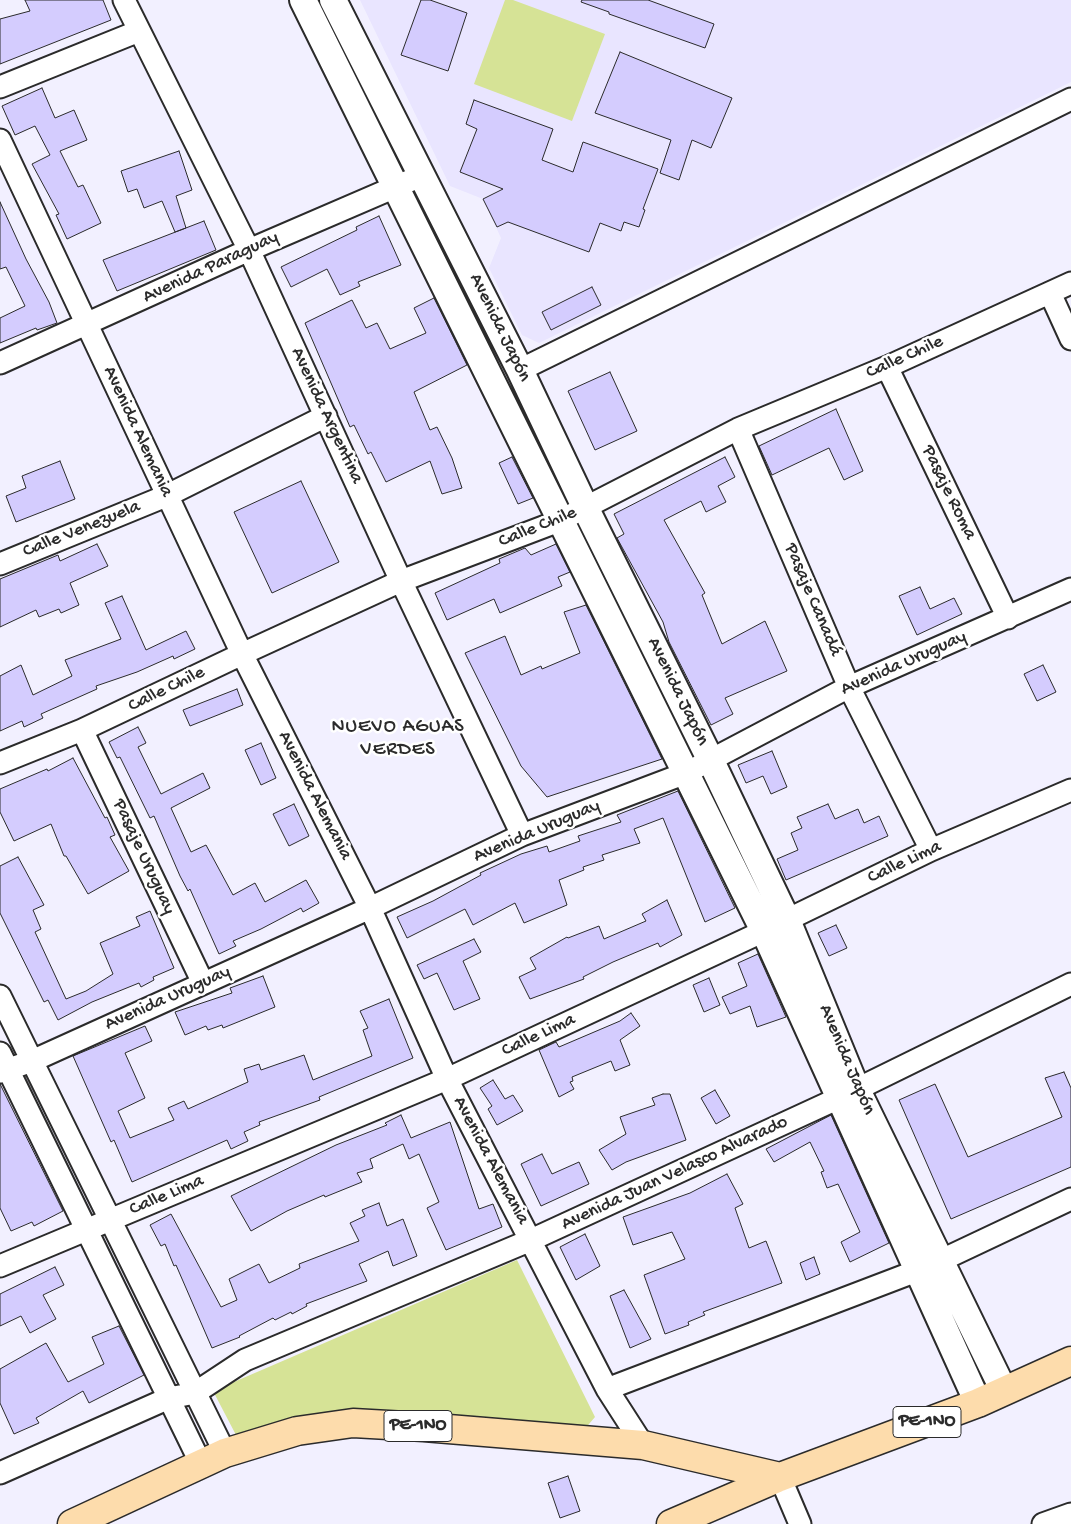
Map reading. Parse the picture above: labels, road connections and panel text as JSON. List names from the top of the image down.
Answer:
{
  "streets": {
    "main road": ["PE-1NO"],
    "street": [
      "Avenida Paraguay",
      "Avenida Japón",
      "Calle Chile",
      "Avenida Argentina",
      "Avenida Alemania",
      "Pasaje Roma",
      "Calle Venezuela",
      "Pasaje Canadá",
      "Avenida Uruguay",
      "Pasaje Uruguay",
      "Calle Lima",
      "Avenida Juan Velasco Alvarado"
    ]
  },
  "crossings": [
    ["Avenida Paraguay", "Avenida Japón"],
    ["Avenida Paraguay", "Avenida Argentina"],
    ["Avenida Paraguay", "Avenida Alemania"],
    ["Avenida Japón", "Calle Chile"],
    ["Avenida Japón", "Avenida Uruguay"],
    ["Avenida Japón", "Calle Lima"],
    ["Avenida Japón", "Avenida Juan Velasco Alvarado"],
    ["Calle Chile", "Avenida Argentina"],
    ["Calle Chile", "Avenida Alemania"],
    ["Calle Chile", "Pasaje Roma"],
    ["Calle Chile", "Pasaje Canadá"],
    ["Calle Chile", "Pasaje Uruguay"],
    ["Avenida Argentina", "Calle Venezuela"],
    ["Avenida Argentina", "Avenida Uruguay"],
    ["Avenida Alemania", "Calle Venezuela"],
    ["Avenida Alemania", "Avenida Uruguay"],
    ["Avenida Alemania", "Calle Lima"],
    ["Avenida Alemania", "Avenida Juan Velasco Alvarado"],
    ["Avenida Alemania", "PE-1NO"],
    ["Pasaje Roma", "Avenida Uruguay"],
    ["Pasaje Canadá", "Avenida Uruguay"],
    ["Pasaje Canadá", "Calle Lima"],
    ["Avenida Uruguay", "Pasaje Uruguay"]
  ],
  "districts": ["NUEVO AGUAS VERDES"]
}
